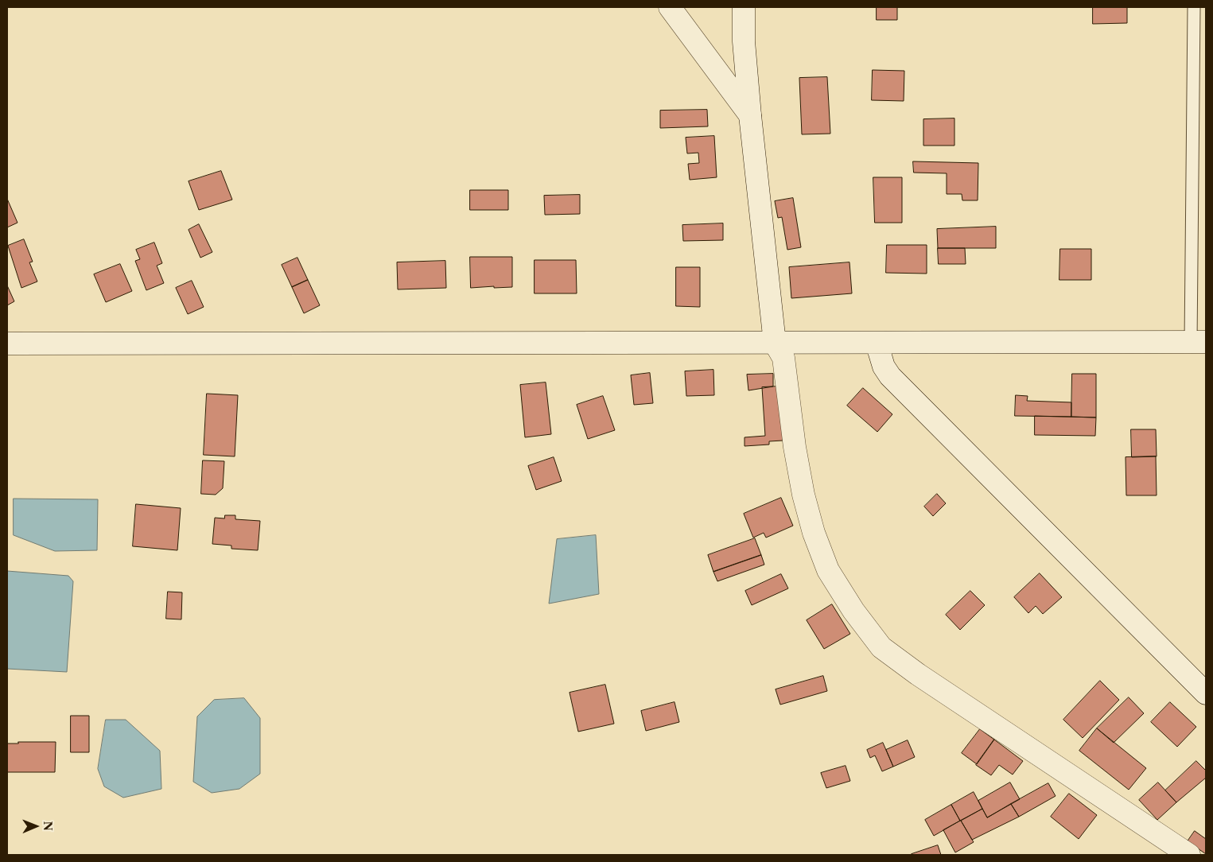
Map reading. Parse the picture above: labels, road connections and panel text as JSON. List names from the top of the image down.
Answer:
{
  "north": "right"
}
